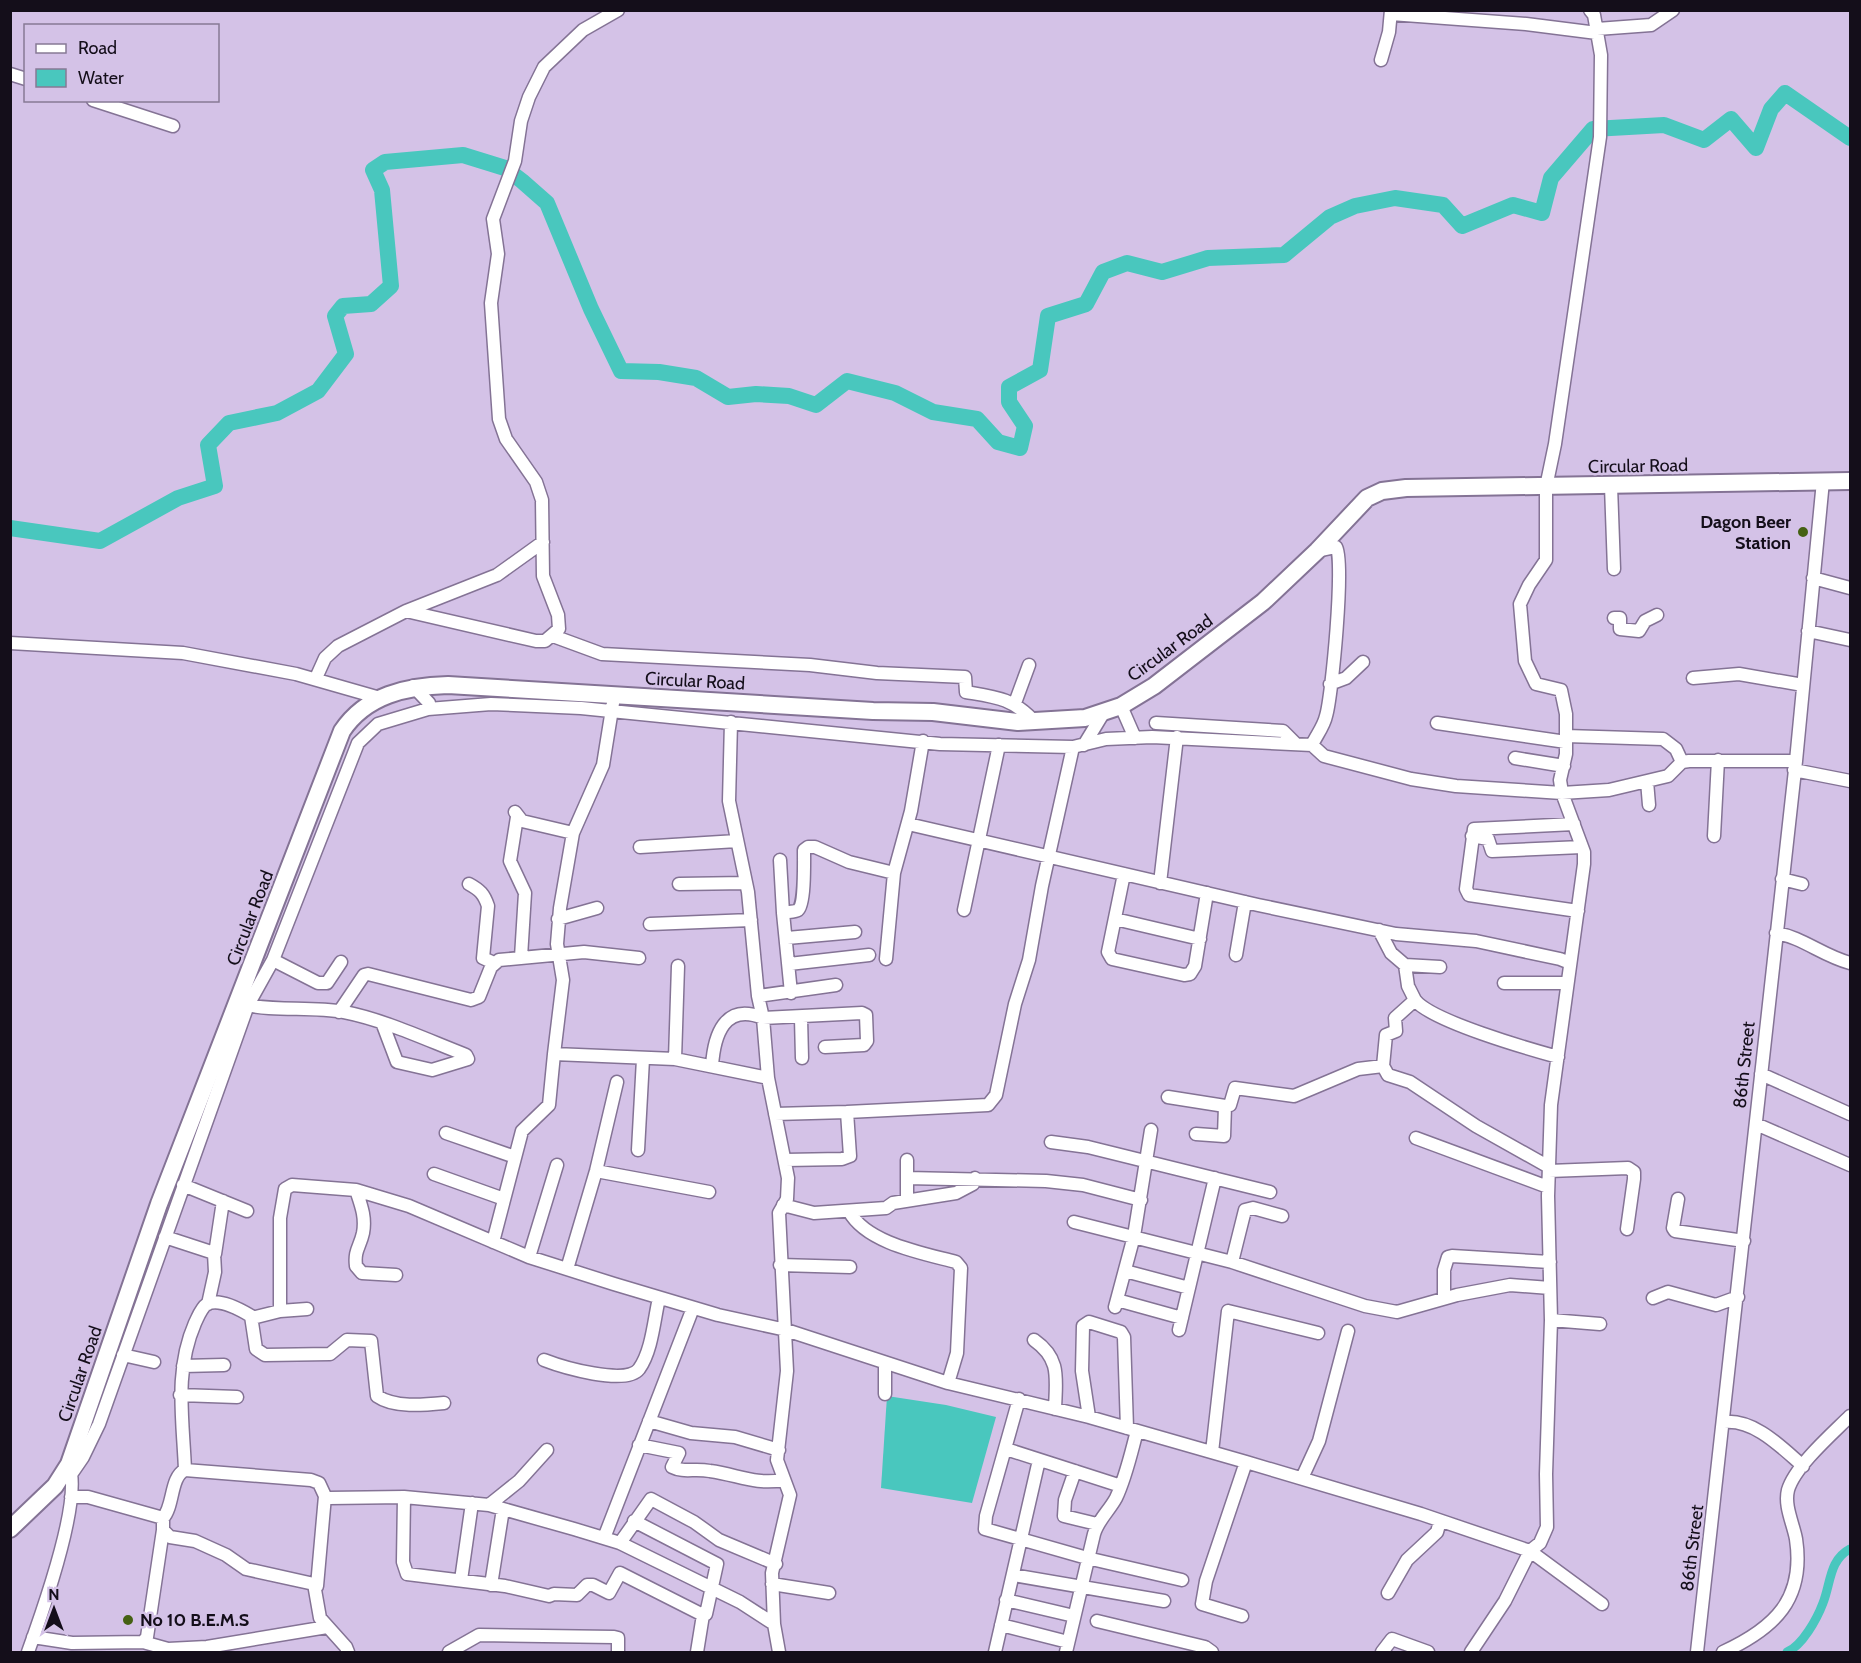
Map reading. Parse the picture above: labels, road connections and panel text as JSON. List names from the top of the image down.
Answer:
{
  "streets": {
    "main road": ["Circular Road"],
    "street": ["86th Street"]
  },
  "crossings": [
    ["Circular Road", "86th Street"]
  ],
  "places": ["Dagon Beer Station", "No 10 B.E.M.S"],
  "legend": ["Road", "Water"],
  "north": "top"
}
